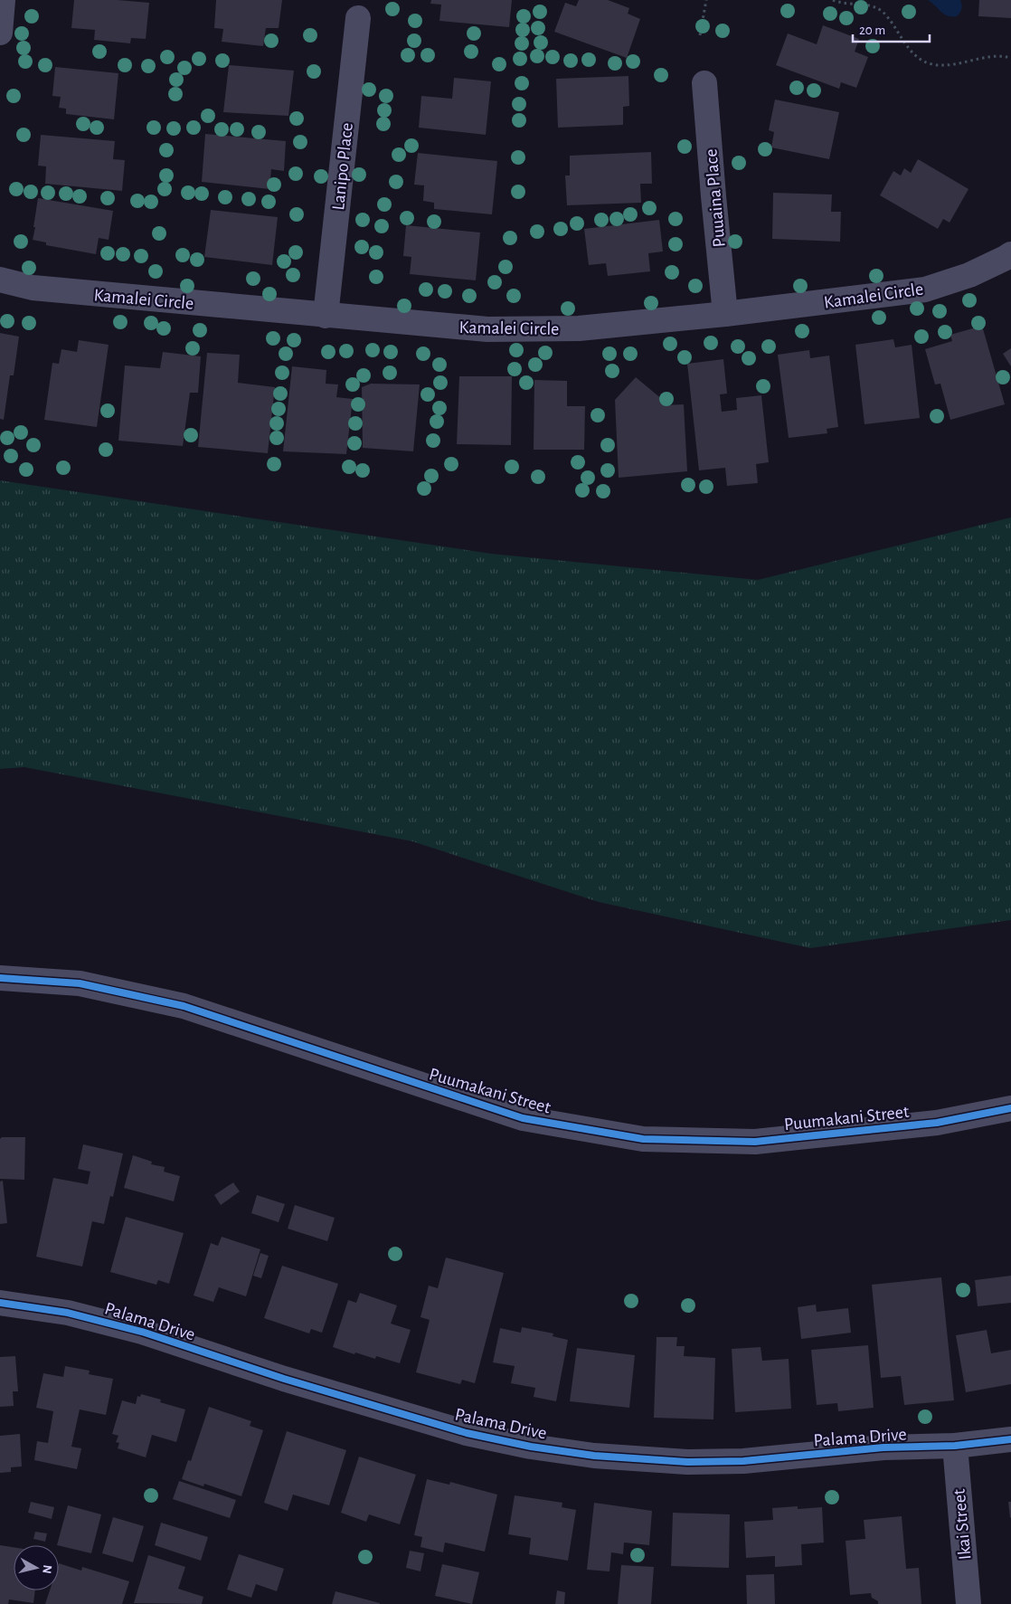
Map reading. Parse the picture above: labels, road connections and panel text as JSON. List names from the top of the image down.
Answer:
{
  "streets": {
    "street": [
      "Lanipo Place",
      "Puuaina Place",
      "Kamalei Circle",
      "Puumakani Street",
      "Palama Drive",
      "Ikai Street"
    ]
  },
  "crossings": [
    ["Lanipo Place", "Kamalei Circle"],
    ["Puuaina Place", "Kamalei Circle"],
    ["Palama Drive", "Ikai Street"]
  ],
  "scale_bar": "20 m",
  "north": "right"
}
